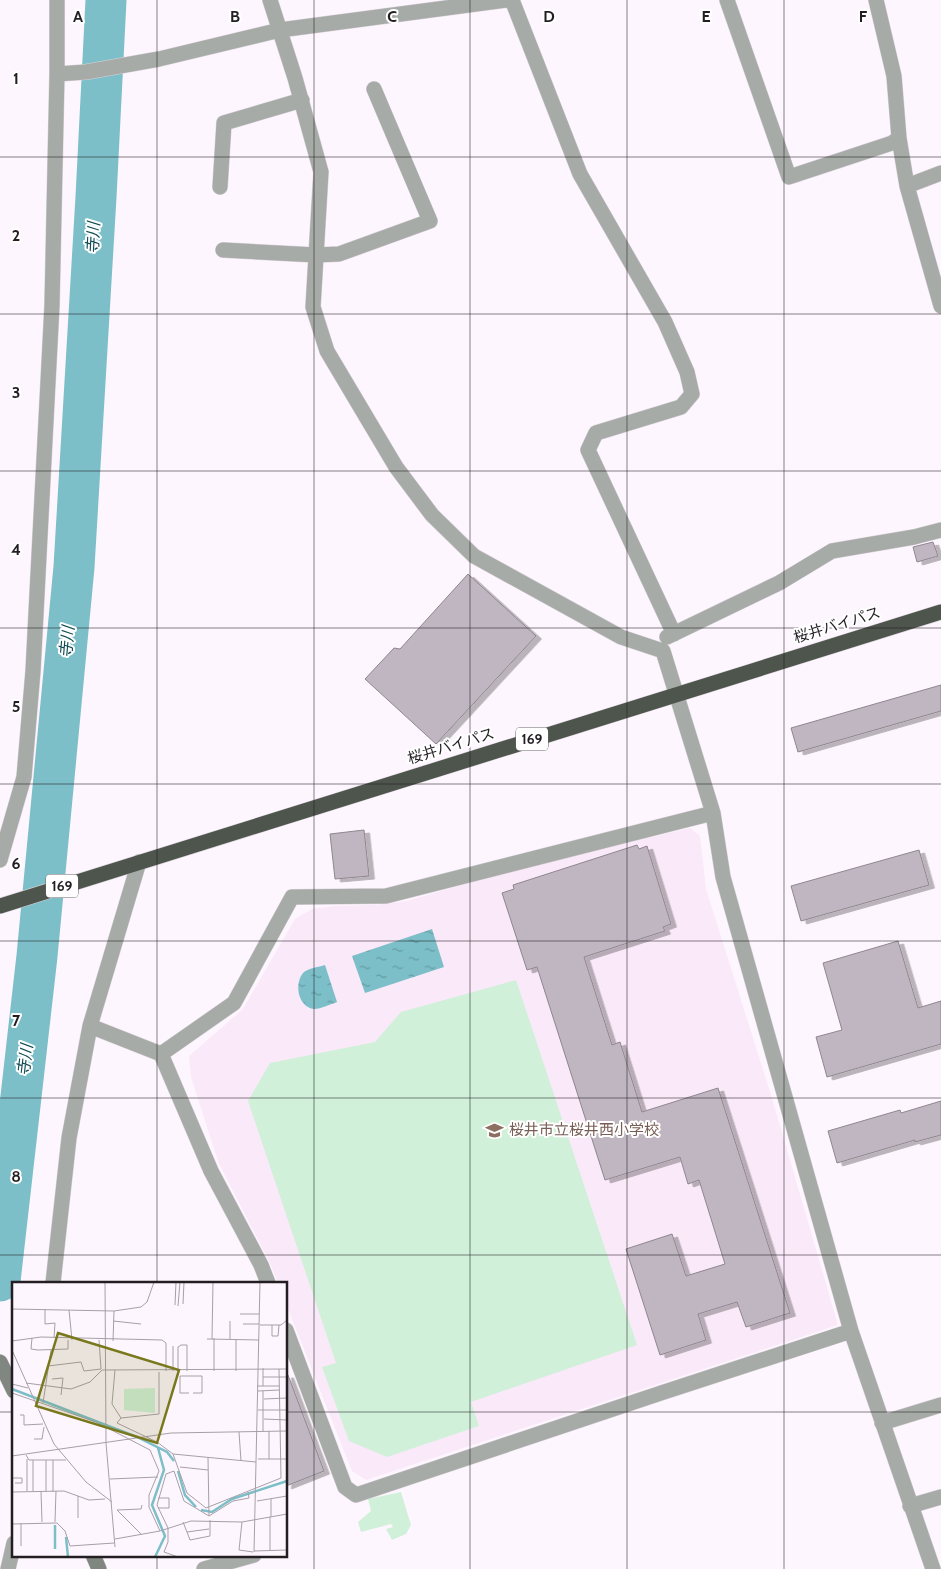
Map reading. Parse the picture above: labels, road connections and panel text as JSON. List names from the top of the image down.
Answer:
{
  "streets": {
    "highway": ["桜井バイパス", "169"]
  },
  "water": ["寺川"],
  "places": {
    "school or university": ["桜井市立桜井西小学校"]
  },
  "grid": {
    "columns": [
      "A",
      "B",
      "C",
      "D",
      "E",
      "F"
    ],
    "rows": [
      "1",
      "2",
      "3",
      "4",
      "5",
      "6",
      "7",
      "8"
    ]
  }
}
